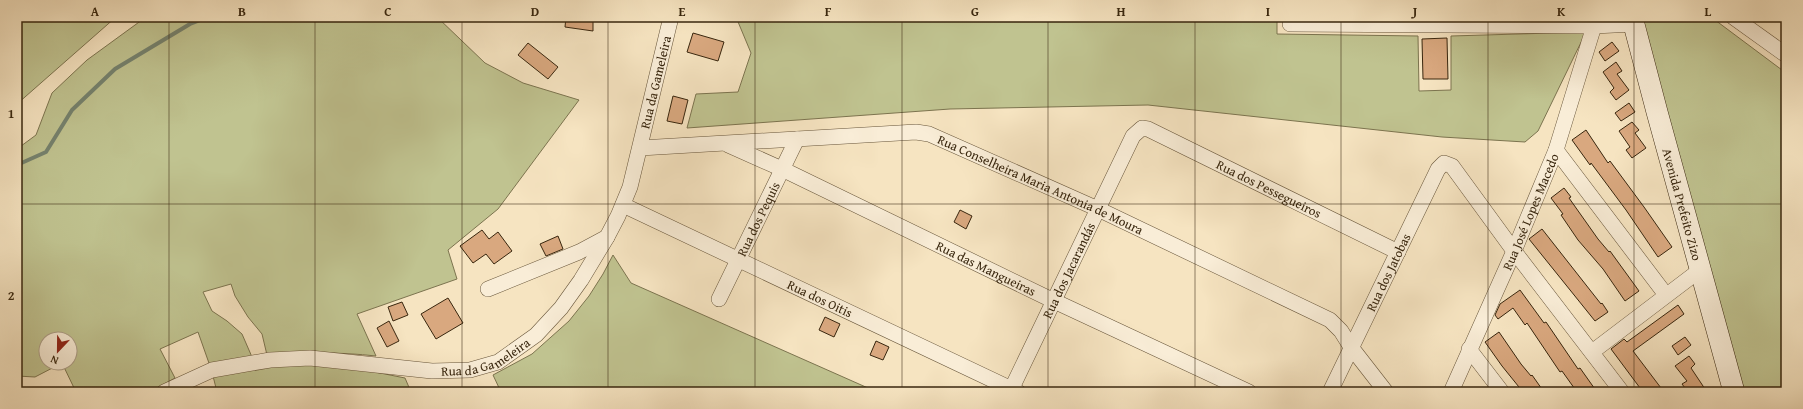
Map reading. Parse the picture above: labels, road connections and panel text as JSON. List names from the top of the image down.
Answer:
{
  "streets": {
    "main road": ["Avenida Prefeito Zizo"],
    "street": [
      "Rua da Gameleira",
      "Rua Conselheira Maria Antonia de Moura",
      "Rua dos Pessegueiros",
      "Rua José Lopes Macedo",
      "Rua dos Pequis",
      "Rua das Mangueiras",
      "Rua dos Jacarandás",
      "Rua dos Jatobas",
      "Rua dos Oitis"
    ]
  },
  "crossings": [
    ["Rua da Gameleira", "Rua Conselheira Maria Antonia de Moura"],
    ["Rua da Gameleira", "Rua dos Oitis"],
    ["Rua Conselheira Maria Antonia de Moura", "Rua dos Pequis"],
    ["Rua Conselheira Maria Antonia de Moura", "Rua das Mangueiras"],
    ["Rua Conselheira Maria Antonia de Moura", "Rua dos Jacarandás"],
    ["Rua Conselheira Maria Antonia de Moura", "Rua dos Jatobas"],
    ["Rua dos Pessegueiros", "Rua dos Jacarandás"],
    ["Rua dos Pessegueiros", "Rua dos Jatobas"],
    ["Rua José Lopes Macedo", "Rua dos Jatobas"],
    ["Rua dos Pequis", "Rua das Mangueiras"],
    ["Rua dos Pequis", "Rua dos Oitis"],
    ["Rua das Mangueiras", "Rua dos Jacarandás"],
    ["Rua dos Jacarandás", "Rua dos Oitis"]
  ],
  "north": "bottom",
  "grid": {
    "columns": [
      "A",
      "B",
      "C",
      "D",
      "E",
      "F",
      "G",
      "H",
      "I",
      "J",
      "K",
      "L"
    ],
    "rows": ["1", "2"]
  }
}
